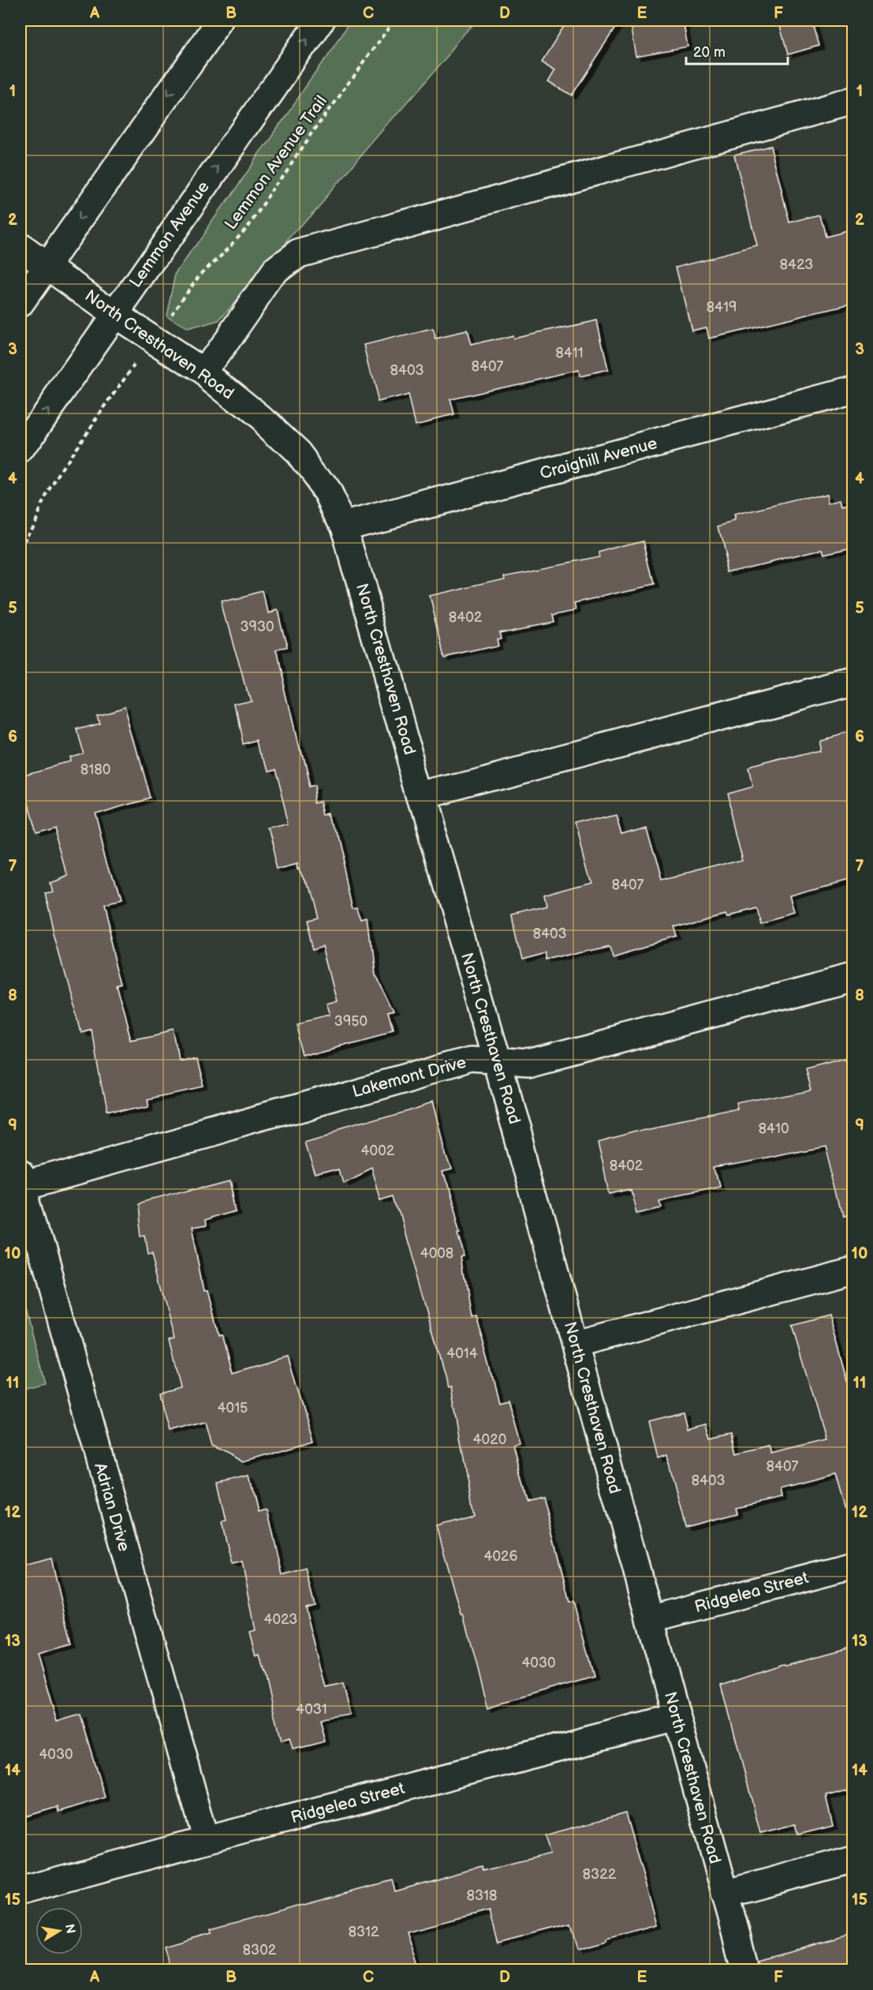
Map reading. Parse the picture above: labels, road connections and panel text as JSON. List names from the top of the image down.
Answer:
{
  "streets": {
    "street": [
      "Lemmon Avenue",
      "North Cresthaven Road",
      "Craighill Avenue",
      "Lakemont Drive",
      "Adrian Drive",
      "Ridgelea Street"
    ],
    "path": ["Lemmon Avenue Trail"]
  },
  "crossings": [
    ["Lemmon Avenue", "North Cresthaven Road"],
    ["North Cresthaven Road", "Craighill Avenue"],
    ["North Cresthaven Road", "Lakemont Drive"],
    ["North Cresthaven Road", "Ridgelea Street"],
    ["Lakemont Drive", "Adrian Drive"],
    ["Adrian Drive", "Ridgelea Street"]
  ],
  "house_numbers": [
    "8423",
    "8419",
    "8411",
    "8407",
    "8403",
    "8402",
    "3930",
    "8180",
    "8407",
    "8403",
    "3950",
    "8410",
    "4002",
    "8402",
    "4008",
    "4014",
    "4015",
    "4020",
    "8407",
    "8403",
    "4026",
    "4023",
    "4030",
    "4031",
    "4030",
    "8322",
    "8318",
    "8312",
    "8302"
  ],
  "scale_bar": "20 m",
  "north": "right",
  "grid": {
    "columns": [
      "A",
      "B",
      "C",
      "D",
      "E",
      "F"
    ],
    "rows": [
      "1",
      "2",
      "3",
      "4",
      "5",
      "6",
      "7",
      "8",
      "9",
      "10",
      "11",
      "12",
      "13",
      "14",
      "15"
    ]
  }
}
